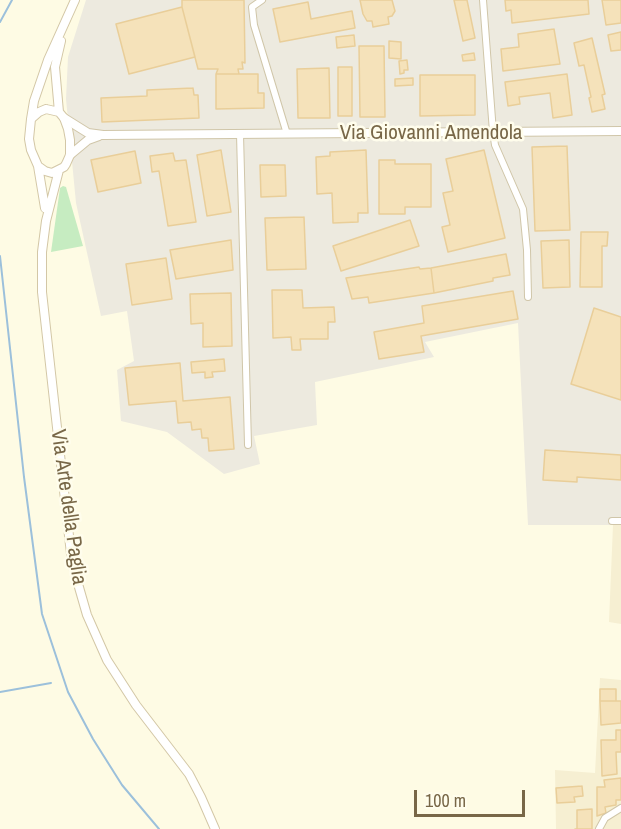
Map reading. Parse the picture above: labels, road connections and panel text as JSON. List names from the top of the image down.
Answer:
{
  "streets": {
    "main road": ["Via Arte della Paglia"],
    "street": ["Via Giovanni Amendola"]
  },
  "crossings": [
    ["Via Giovanni Amendola", "Via Arte della Paglia"]
  ],
  "scale_bar": "100 m"
}
